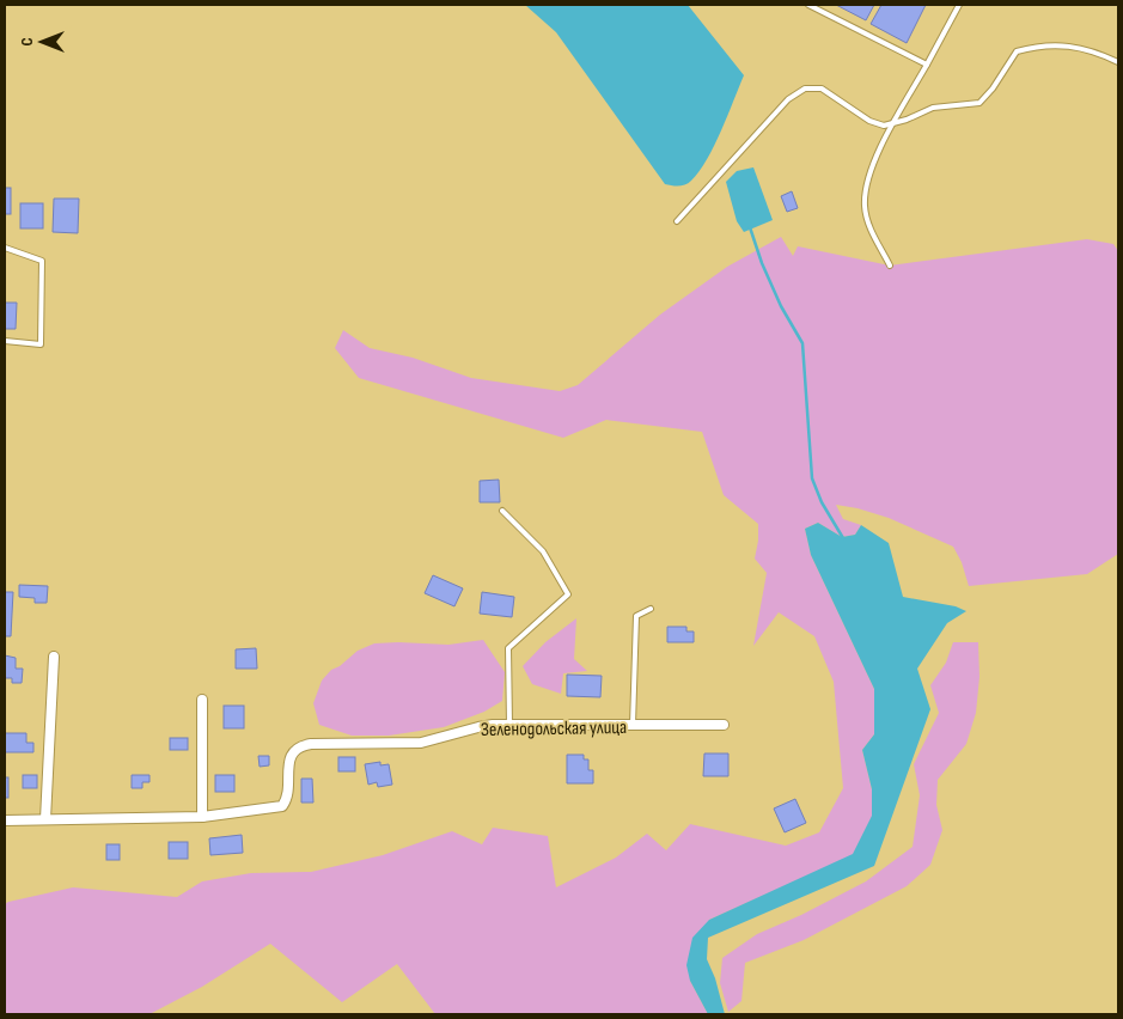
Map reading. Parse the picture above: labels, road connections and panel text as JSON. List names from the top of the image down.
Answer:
{
  "streets": {
    "street": ["Зеленодольская улица"]
  },
  "north": "left"
}
